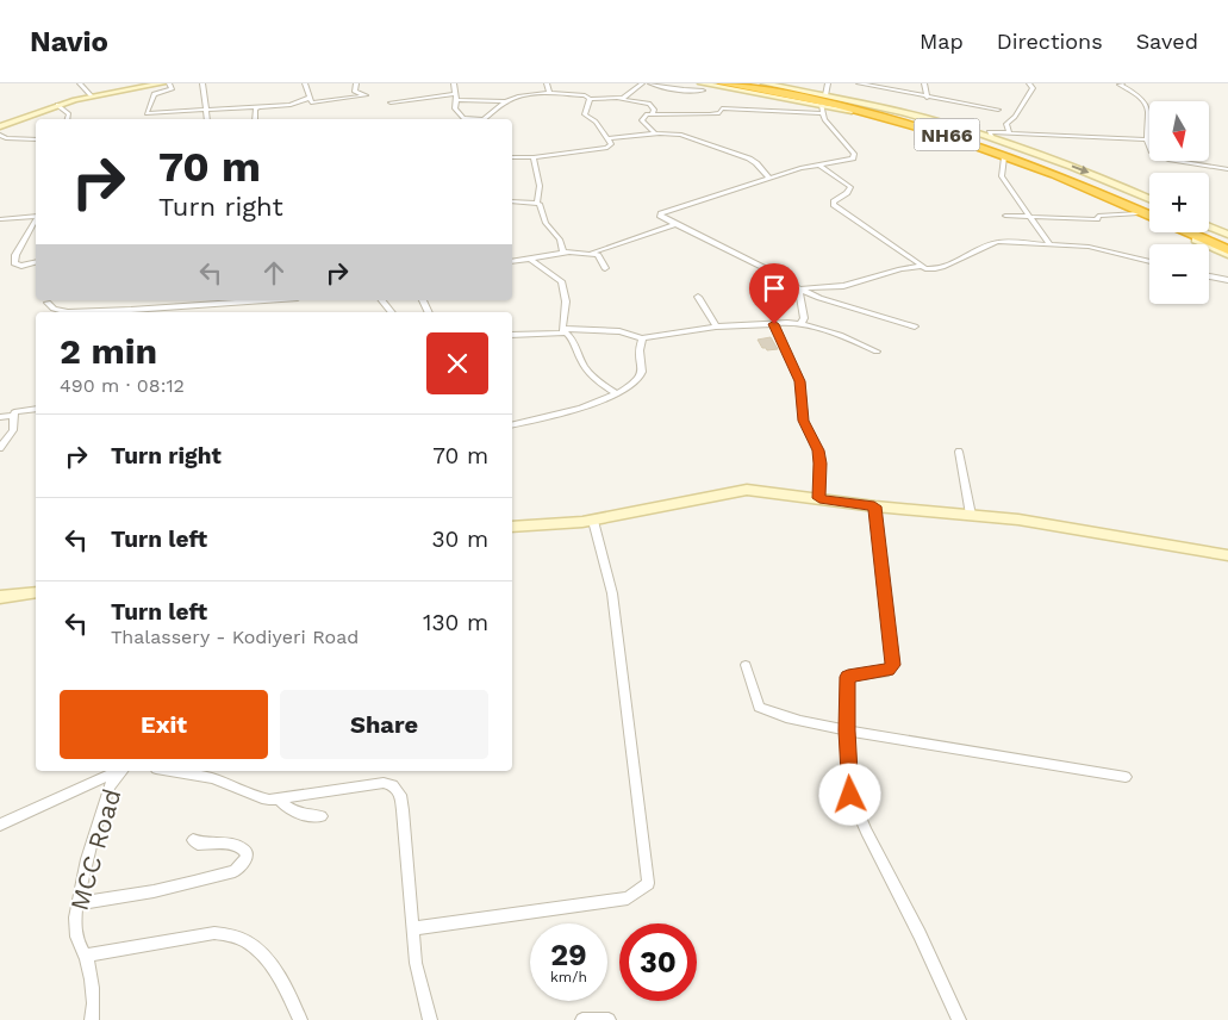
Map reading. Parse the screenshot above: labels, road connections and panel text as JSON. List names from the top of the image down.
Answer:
{
  "streets": {
    "highway": ["NH66"],
    "street": ["MCC Road"]
  },
  "north": "bottom",
  "page": {
    "header": "Navio",
    "nav": ["Map", "Directions", "Saved"],
    "map_buttons": ["+", "−"],
    "turn": ["70 m", "Turn right"],
    "heading": ["2 min", "490 m · 08:12"],
    "list": [
      {
        "name": "Turn right",
        "value": "70 m"
      },
      {
        "name": "Turn left",
        "value": "30 m"
      },
      {
        "name": "Turn left",
        "note": "Thalassery - Kodiyeri Road",
        "value": "130 m"
      }
    ],
    "buttons": ["Exit", "Share"],
    "speed": "29 km/h",
    "limit": "30"
  }
}
